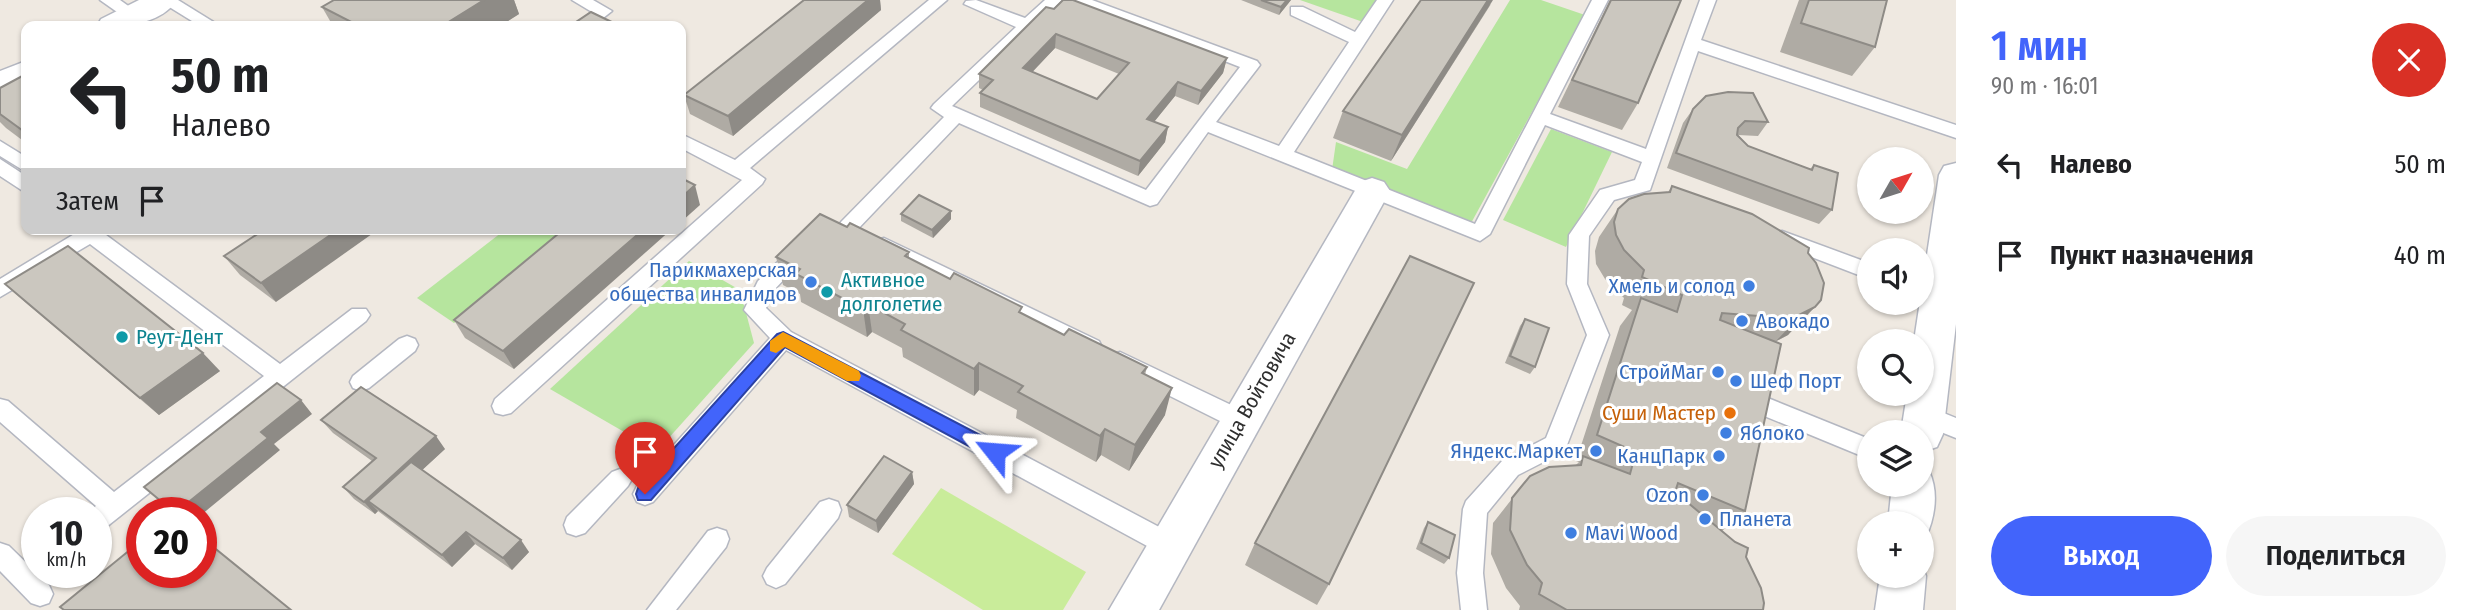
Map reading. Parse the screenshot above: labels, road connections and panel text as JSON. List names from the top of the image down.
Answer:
{
  "streets": {
    "street": ["улица Войтовича"]
  },
  "places": [
    "Парикмахерская общества инвалидов",
    "Хмель и солод",
    "Активное долголетие",
    "Авокадо",
    "Реут-Дент",
    "СтройМаг",
    "Шеф Порт",
    "Суши Мастер",
    "Яблоко",
    "Яндекс.Маркет",
    "КанцПарк",
    "Ozon",
    "Планета",
    "Mavi Wood"
  ],
  "north": "top right",
  "page": {
    "heading": ["1 мин", "90 m · 16:01"],
    "turn": ["50 m", "Налево"],
    "list": [
      {
        "name": "Налево",
        "value": "50 m"
      },
      {
        "name": "Пункт назначения",
        "value": "40 m"
      }
    ],
    "map_buttons": "+",
    "then": "Затем",
    "speed": "10 km/h",
    "limit": "20",
    "buttons": ["Выход", "Поделиться"]
  }
}
